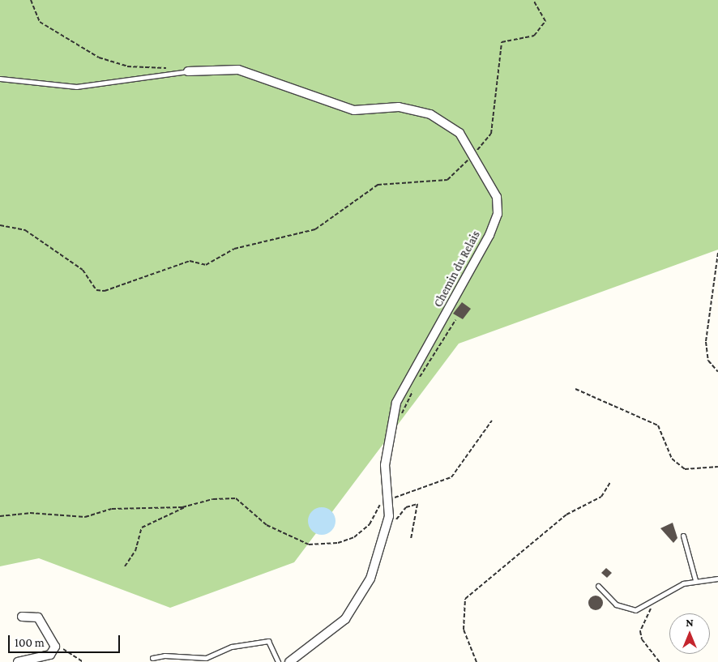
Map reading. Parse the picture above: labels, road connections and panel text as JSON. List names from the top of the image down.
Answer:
{
  "streets": {
    "street": ["Chemin du Relais"]
  },
  "scale_bar": "100 m",
  "north": "top"
}
